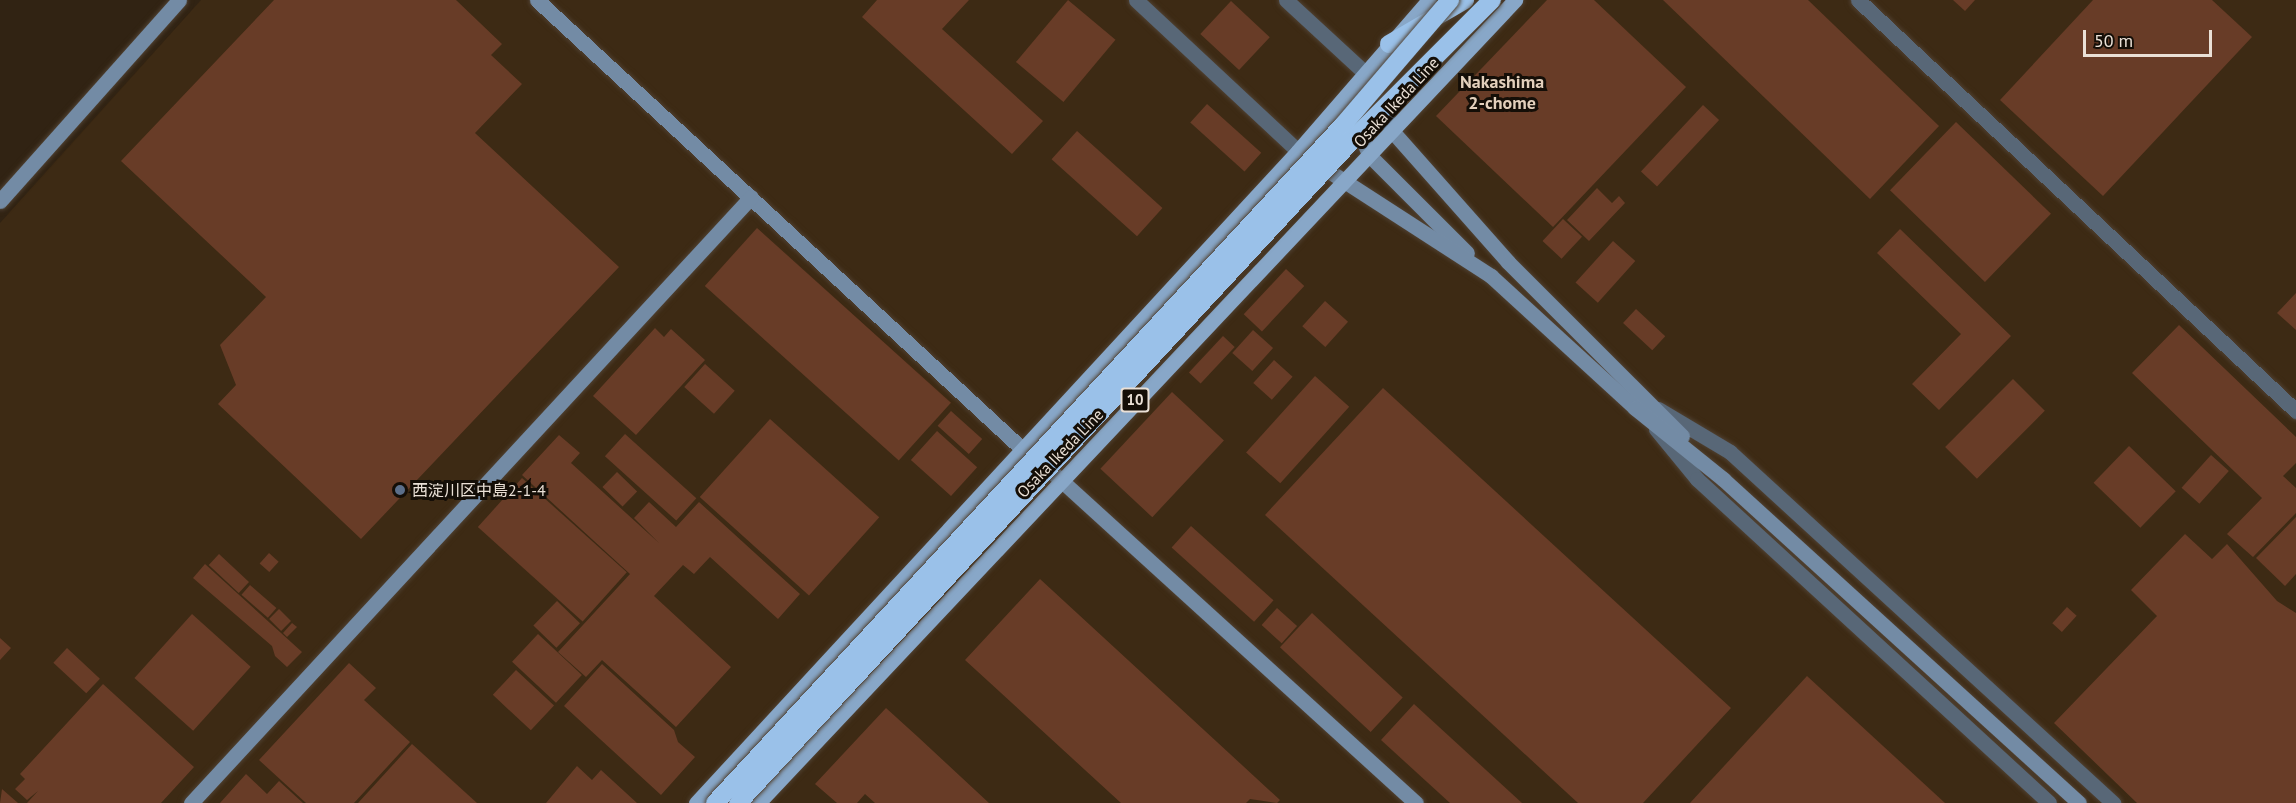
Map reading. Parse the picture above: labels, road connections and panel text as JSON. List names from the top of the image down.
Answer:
{
  "streets": {
    "main road": ["Osaka Ikeda Line", "10"]
  },
  "districts": ["Nakashima 2-chome"],
  "places": ["西淀川区中島2-1-4"],
  "scale_bar": "50 m"
}
